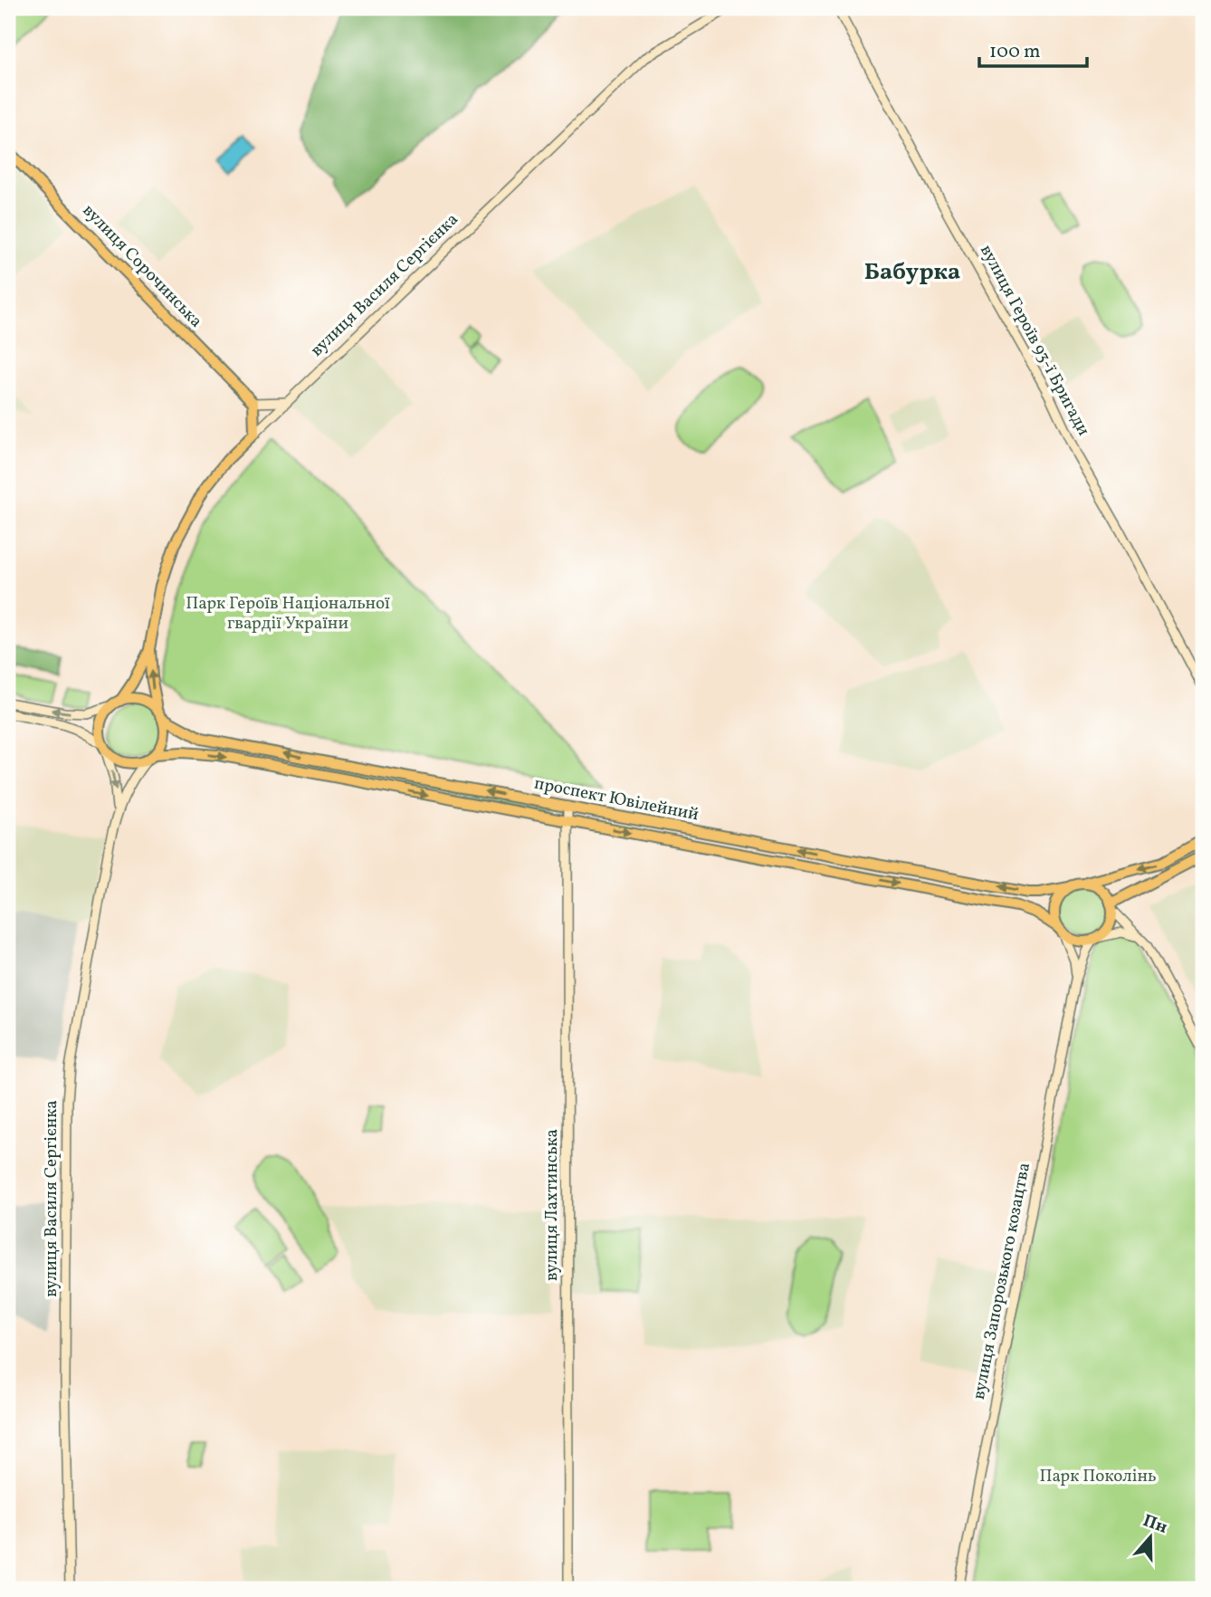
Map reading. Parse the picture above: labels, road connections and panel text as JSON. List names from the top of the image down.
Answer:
{
  "streets": {
    "main road": ["вулиця Сорочинська", "вулиця Василя Сергієнка", "проспект Ювілейний"],
    "street": ["вулиця Героїв 93-ї Бригади", "вулиця Лахтинська", "вулиця Запорозького козацтва"]
  },
  "crossings": [
    ["вулиця Василя Сергієнка", "проспект Ювілейний"],
    ["проспект Ювілейний", "вулиця Лахтинська"],
    ["проспект Ювілейний", "вулиця Запорозького козацтва"]
  ],
  "districts": ["Бабурка"],
  "parks": ["Парк Героїв Національної гвардії України", "Парк Поколінь"],
  "scale_bar": "100 m",
  "north": "top"
}
